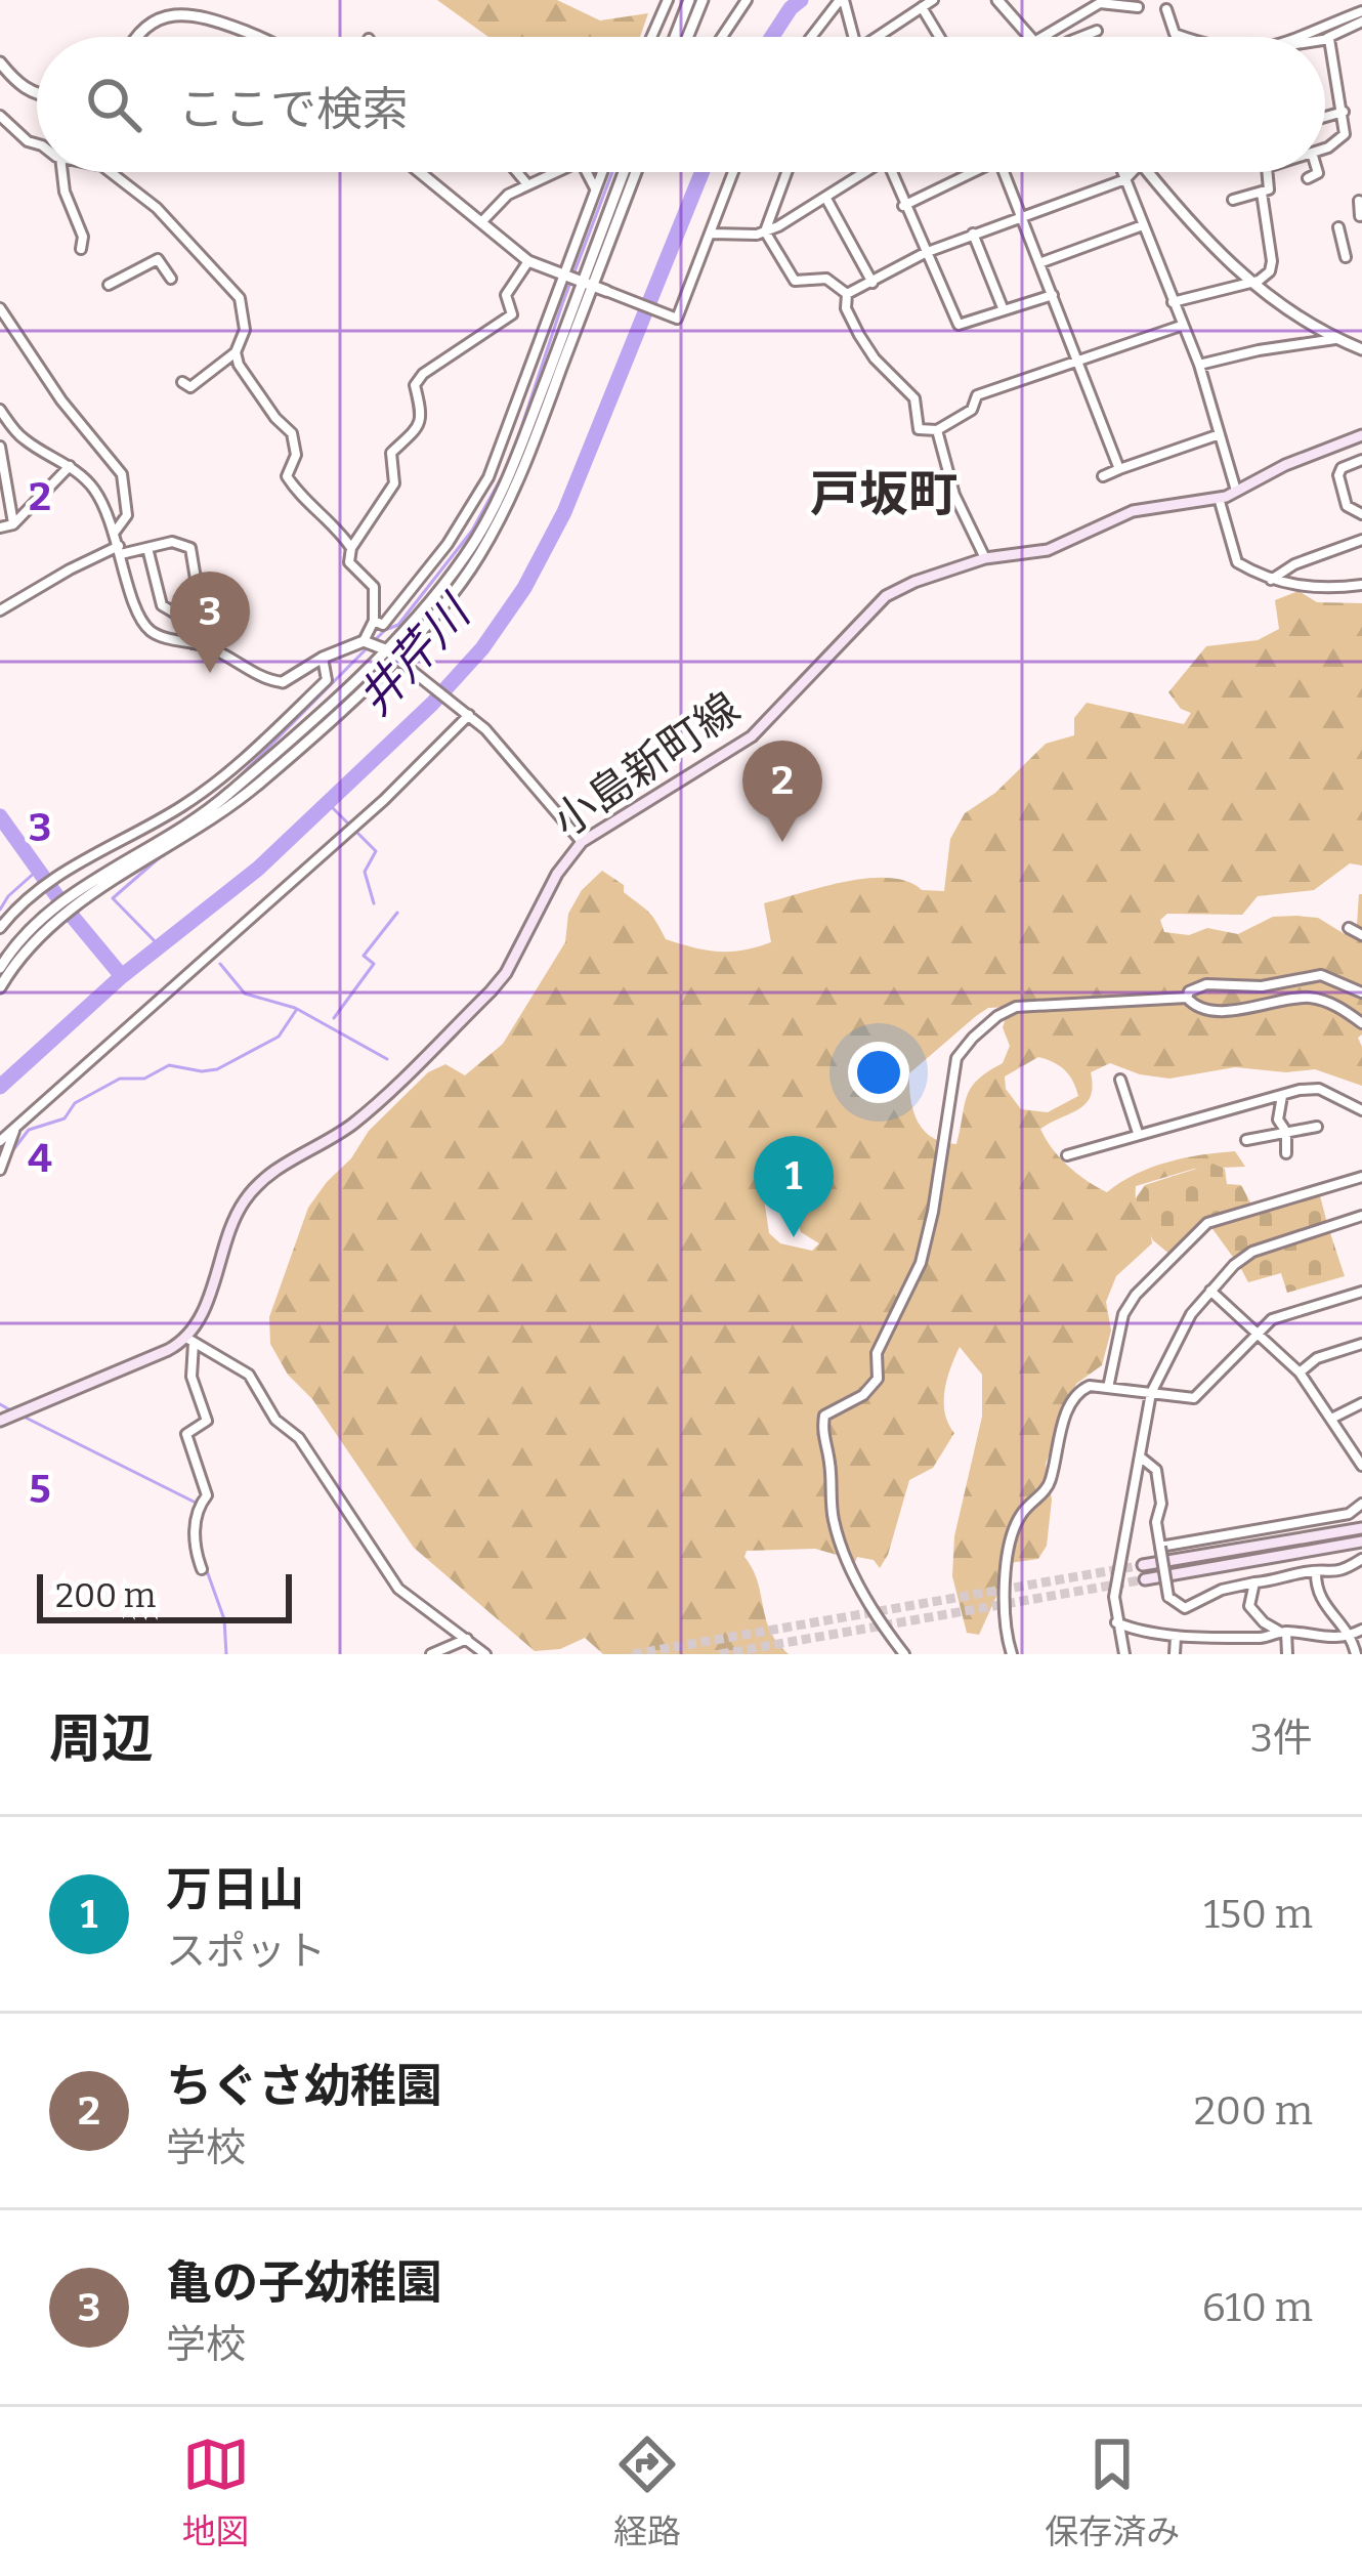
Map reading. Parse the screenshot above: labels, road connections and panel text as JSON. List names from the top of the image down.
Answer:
{
  "streets": {
    "main road": ["小島新町線"]
  },
  "districts": ["戸坂町"],
  "water": ["井芹川"],
  "scale_bar": "200 m",
  "page": {
    "search": "ここで検索",
    "pins": ["3", "2", "1"],
    "scale": "200 m",
    "heading": ["周辺", "3件"],
    "list": [
      {
        "mark": "1",
        "name": "万日山",
        "note": "スポット",
        "value": "150 m"
      },
      {
        "mark": "2",
        "name": "ちぐさ幼稚園",
        "note": "学校",
        "value": "200 m"
      },
      {
        "mark": "3",
        "name": "亀の子幼稚園",
        "note": "学校",
        "value": "610 m"
      }
    ],
    "nav": ["地図", "経路", "保存済み"]
  },
  "grid": {
    "rows": [
      "2",
      "3",
      "4",
      "5"
    ]
  }
}
